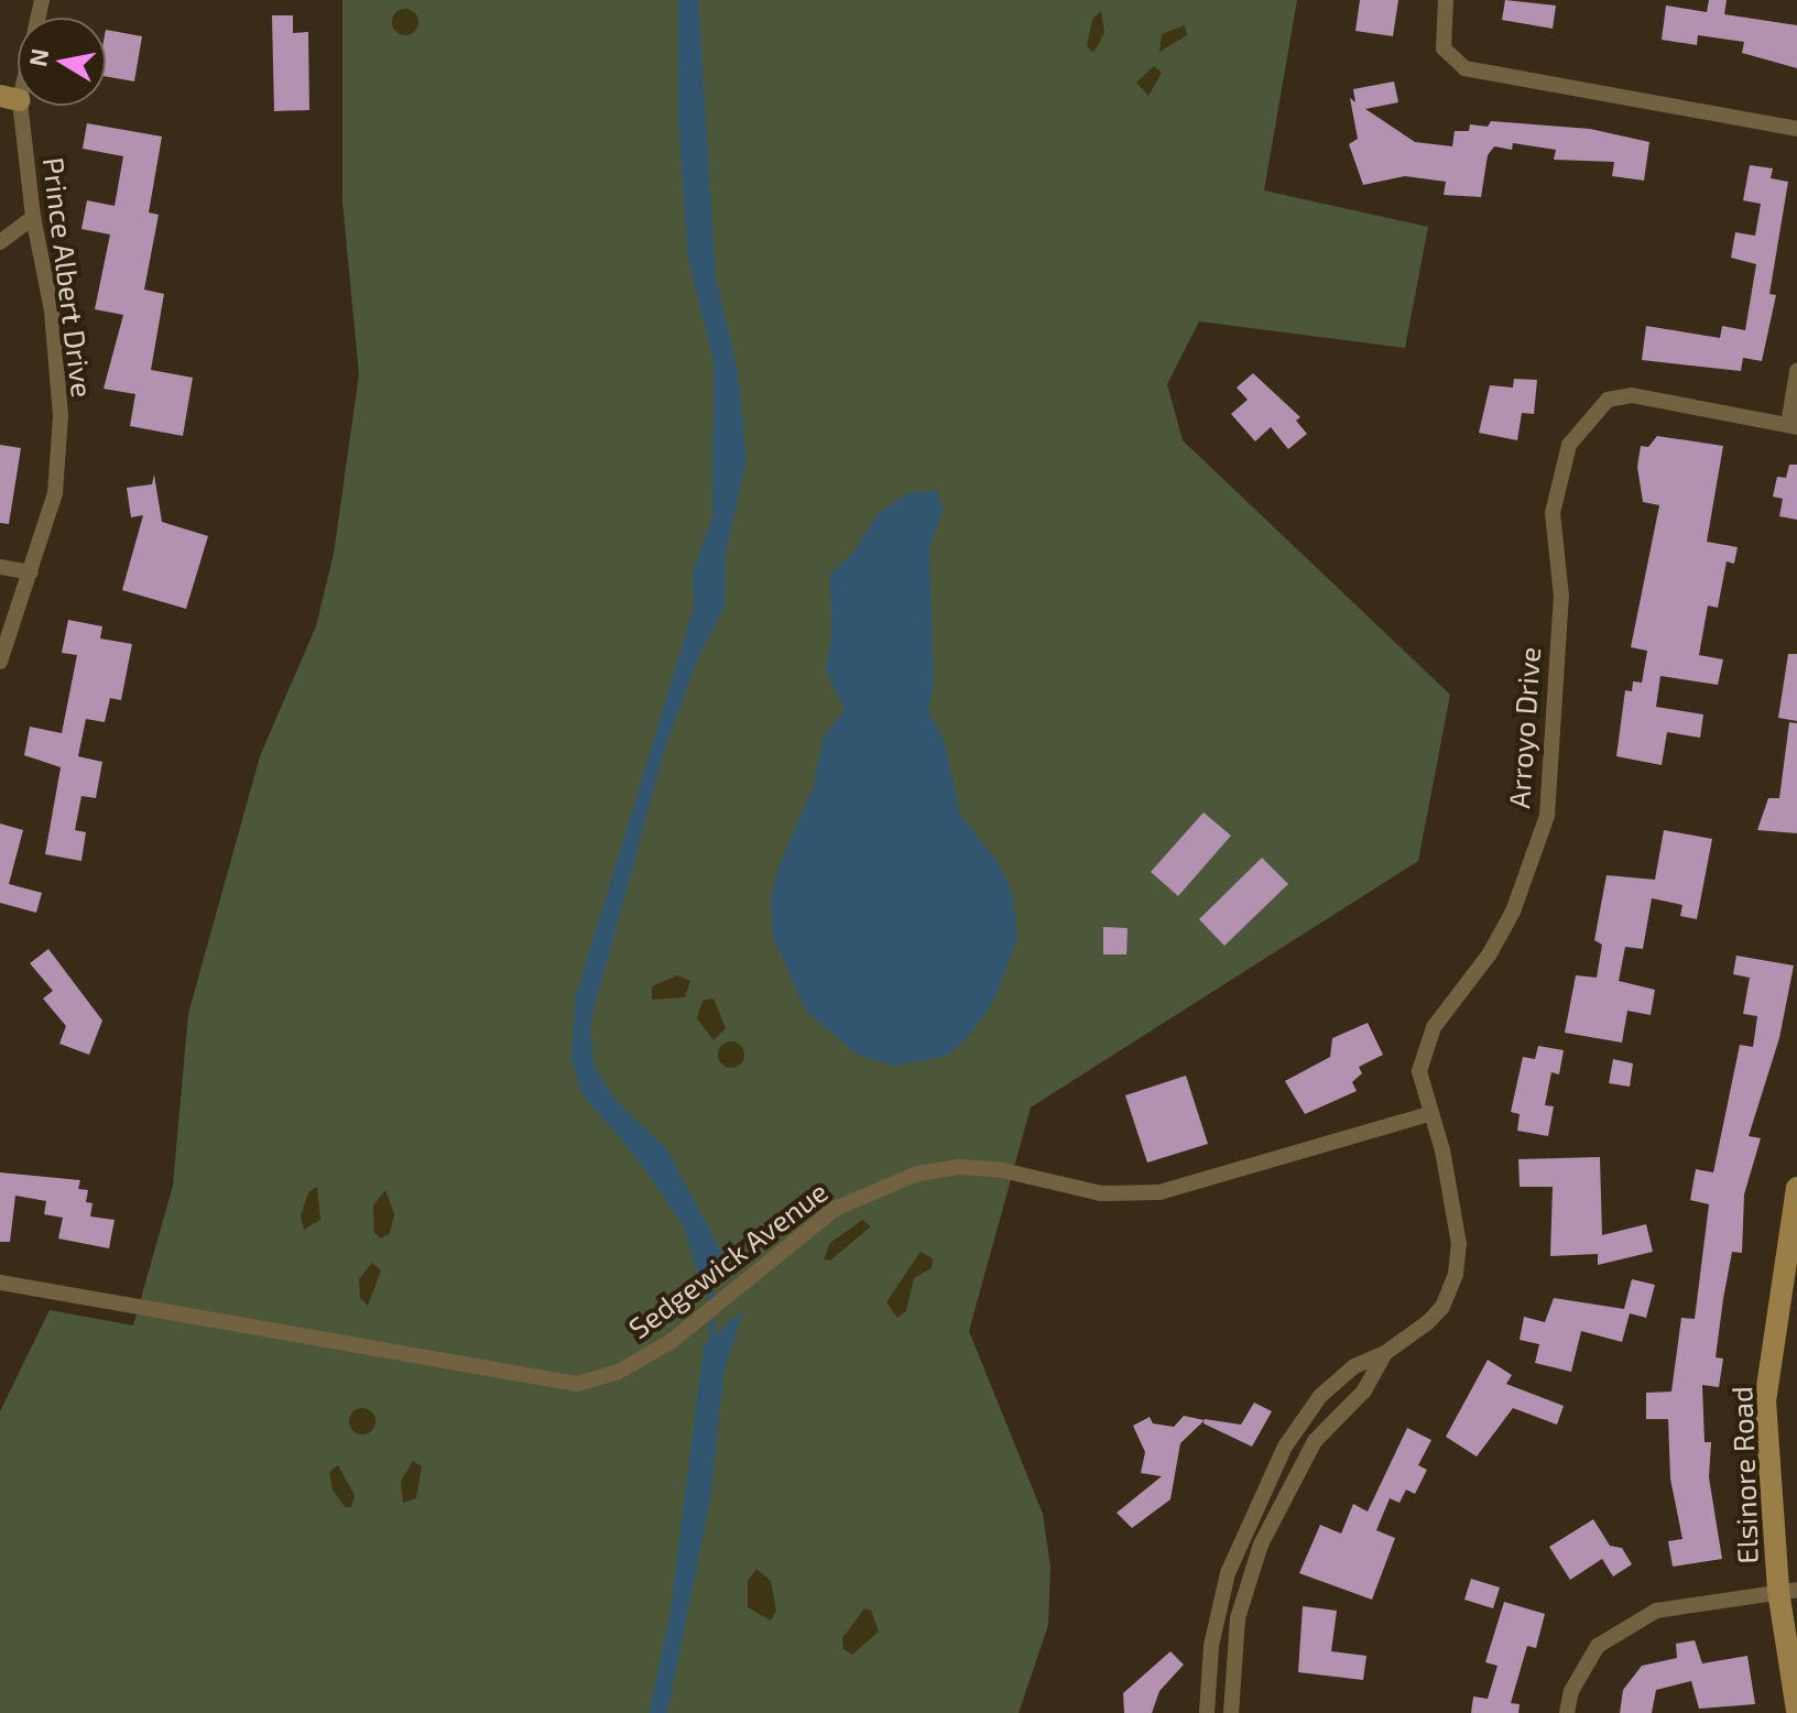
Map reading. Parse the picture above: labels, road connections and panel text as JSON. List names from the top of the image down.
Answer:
{
  "streets": {
    "street": [
      "Prince Albert Drive",
      "Arroyo Drive",
      "Sedgewick Avenue",
      "Elsinore Road"
    ]
  },
  "crossings": [
    ["Arroyo Drive", "Sedgewick Avenue"]
  ],
  "north": "left"
}
